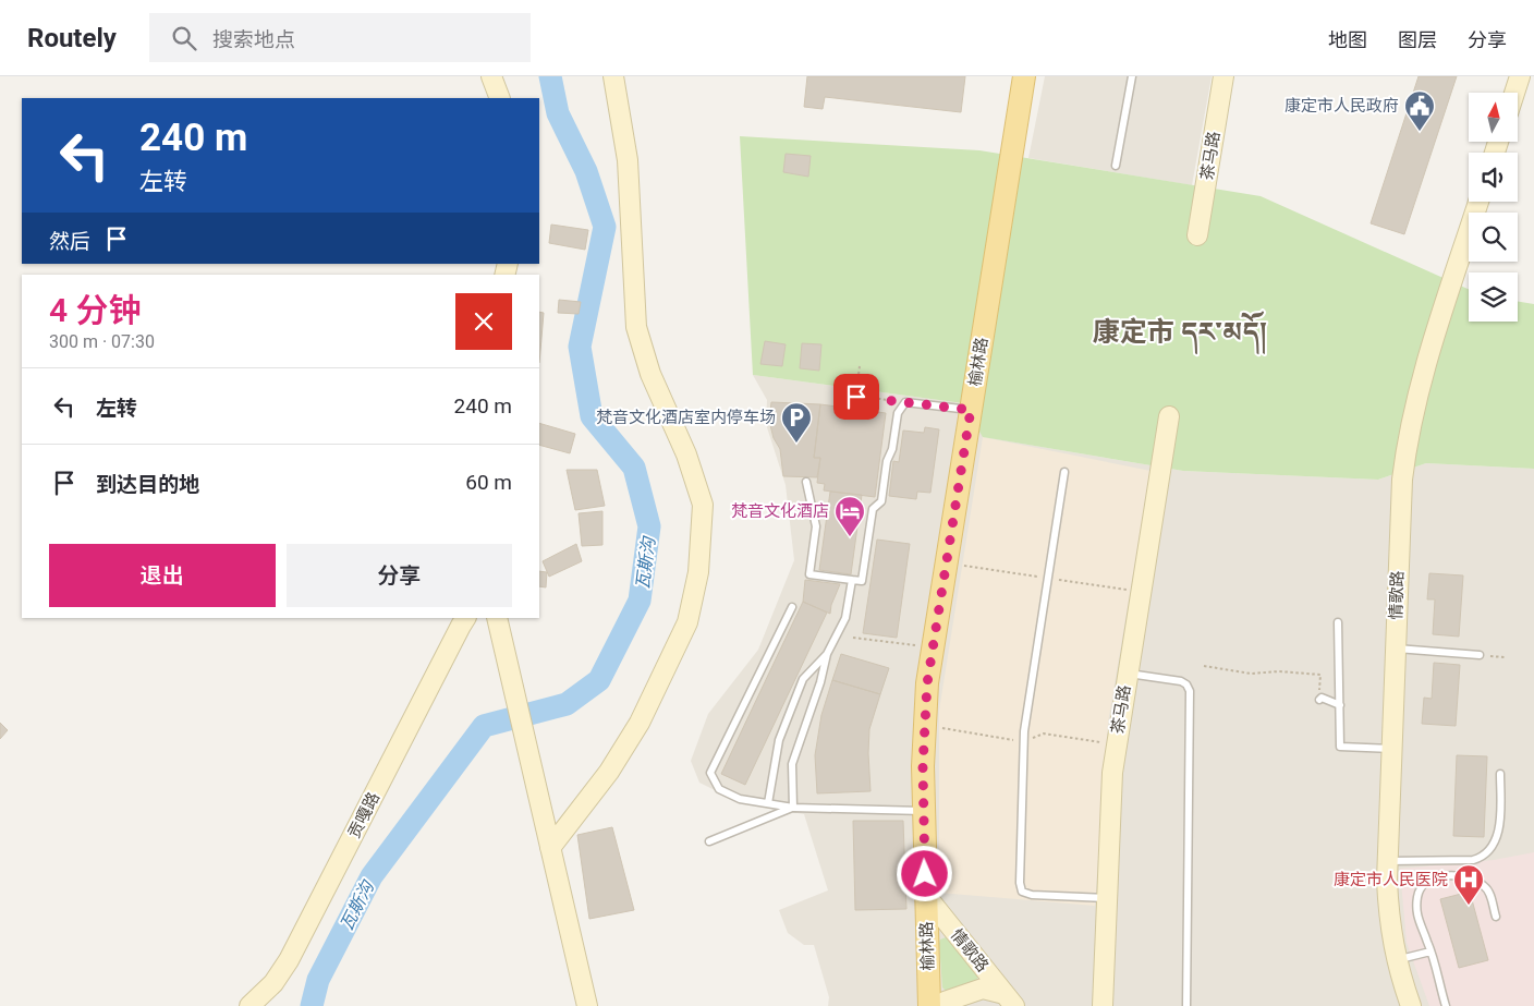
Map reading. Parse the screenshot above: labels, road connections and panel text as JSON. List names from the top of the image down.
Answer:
{
  "streets": {
    "main road": ["榆林路"],
    "street": ["茶马路", "情歌路", "贡嘎路"]
  },
  "crossings": [
    ["榆林路", "情歌路"]
  ],
  "districts": ["康定市 དར་མདོ།"],
  "water": ["瓦斯沟"],
  "places": {
    "public building": ["康定市人民政府"],
    "parking": ["梵音文化酒店室内停车场"],
    "hotel": ["梵音文化酒店"],
    "hospital": ["康定市人民医院"]
  },
  "north": "top",
  "page": {
    "header": "Routely",
    "search": "搜索地点",
    "nav": ["地图", "图层", "分享"],
    "turn": ["240 m", "左转"],
    "then": "然后",
    "heading": ["4 分钟", "300 m · 07:30"],
    "list": [
      {
        "name": "左转",
        "value": "240 m"
      },
      {
        "name": "到达目的地",
        "value": "60 m"
      }
    ],
    "buttons": ["退出", "分享"]
  }
}
